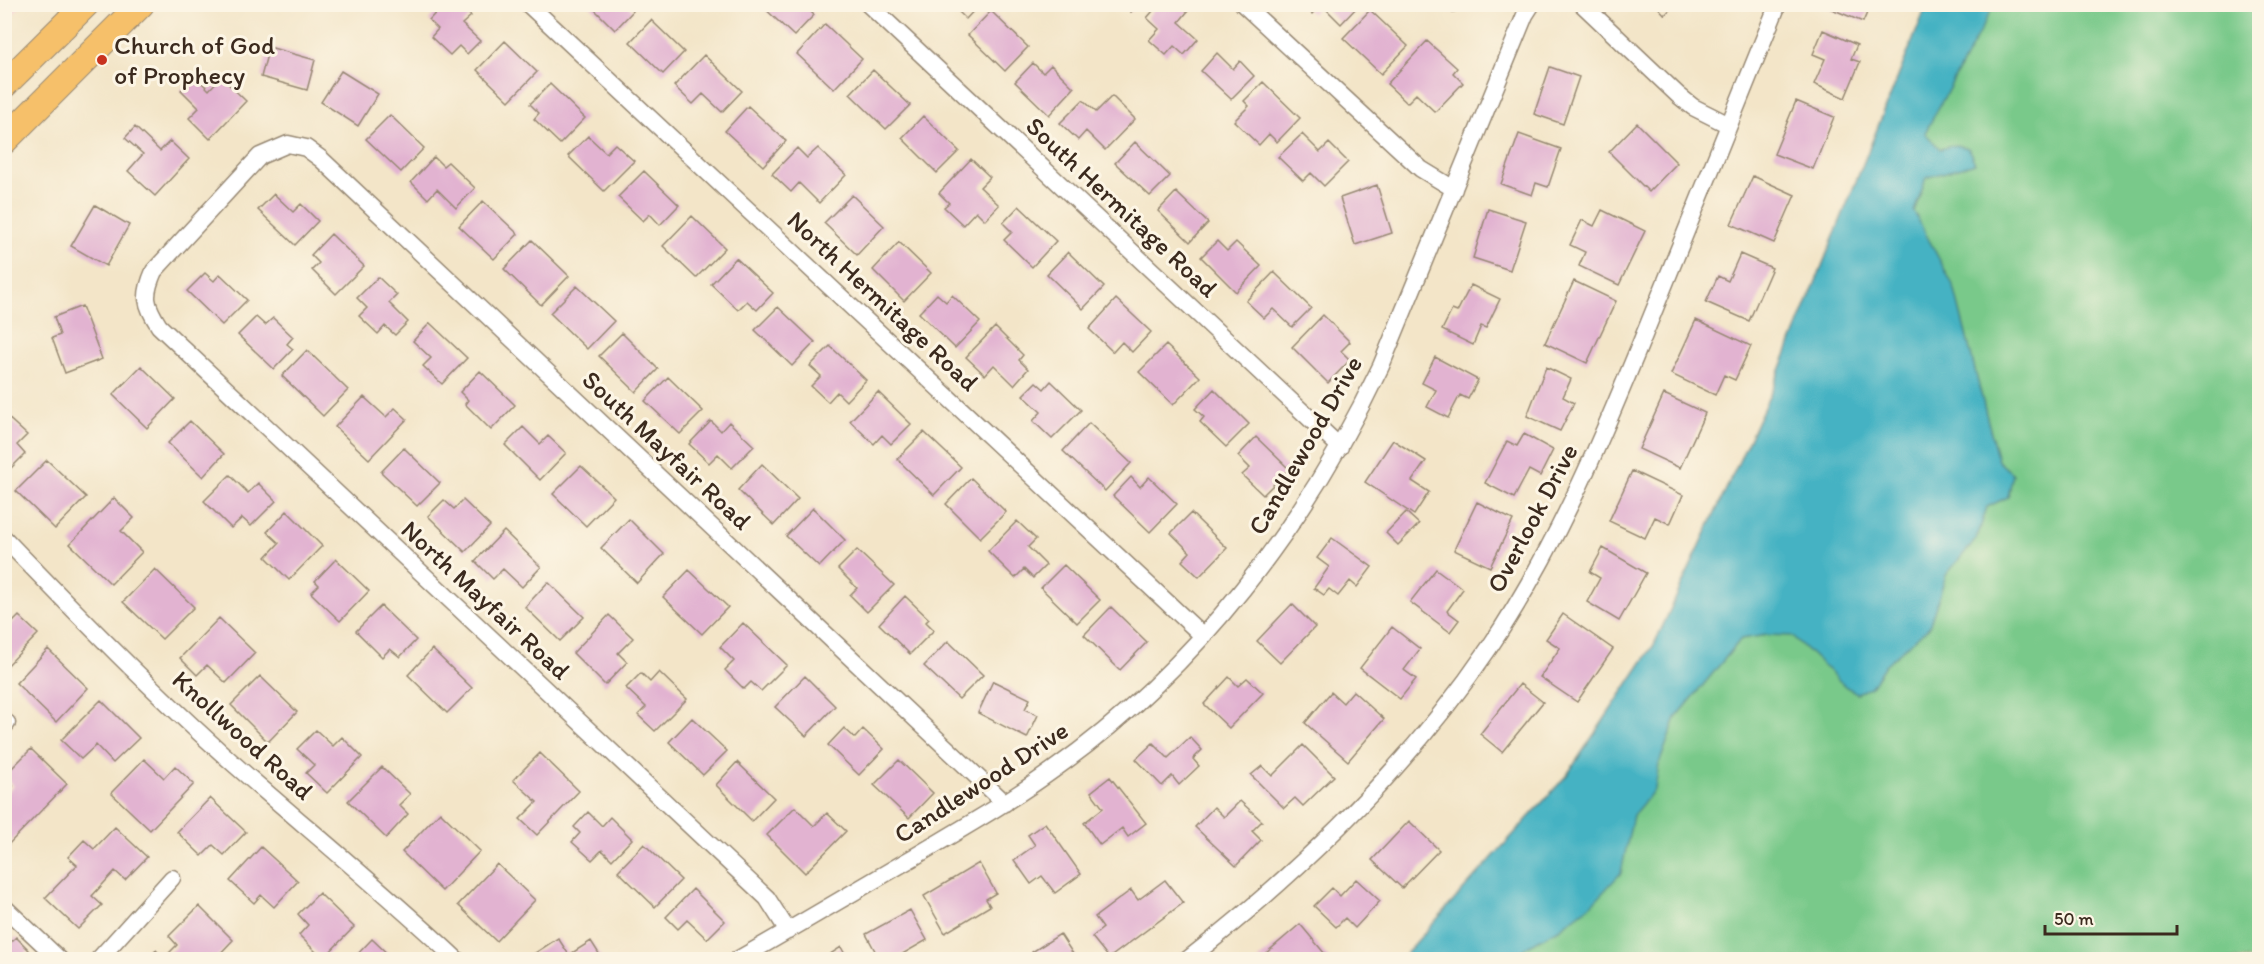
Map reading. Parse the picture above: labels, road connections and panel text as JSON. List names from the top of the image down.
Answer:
{
  "streets": {
    "street": [
      "South Hermitage Road",
      "North Hermitage Road",
      "Candlewood Drive",
      "South Mayfair Road",
      "Overlook Drive",
      "North Mayfair Road",
      "Knollwood Road"
    ]
  },
  "crossings": [
    ["South Hermitage Road", "Candlewood Drive"],
    ["North Hermitage Road", "Candlewood Drive"],
    ["Candlewood Drive", "South Mayfair Road"],
    ["Candlewood Drive", "North Mayfair Road"],
    ["South Mayfair Road", "North Mayfair Road"]
  ],
  "places": ["Church of God of Prophecy"],
  "scale_bar": "50 m"
}
